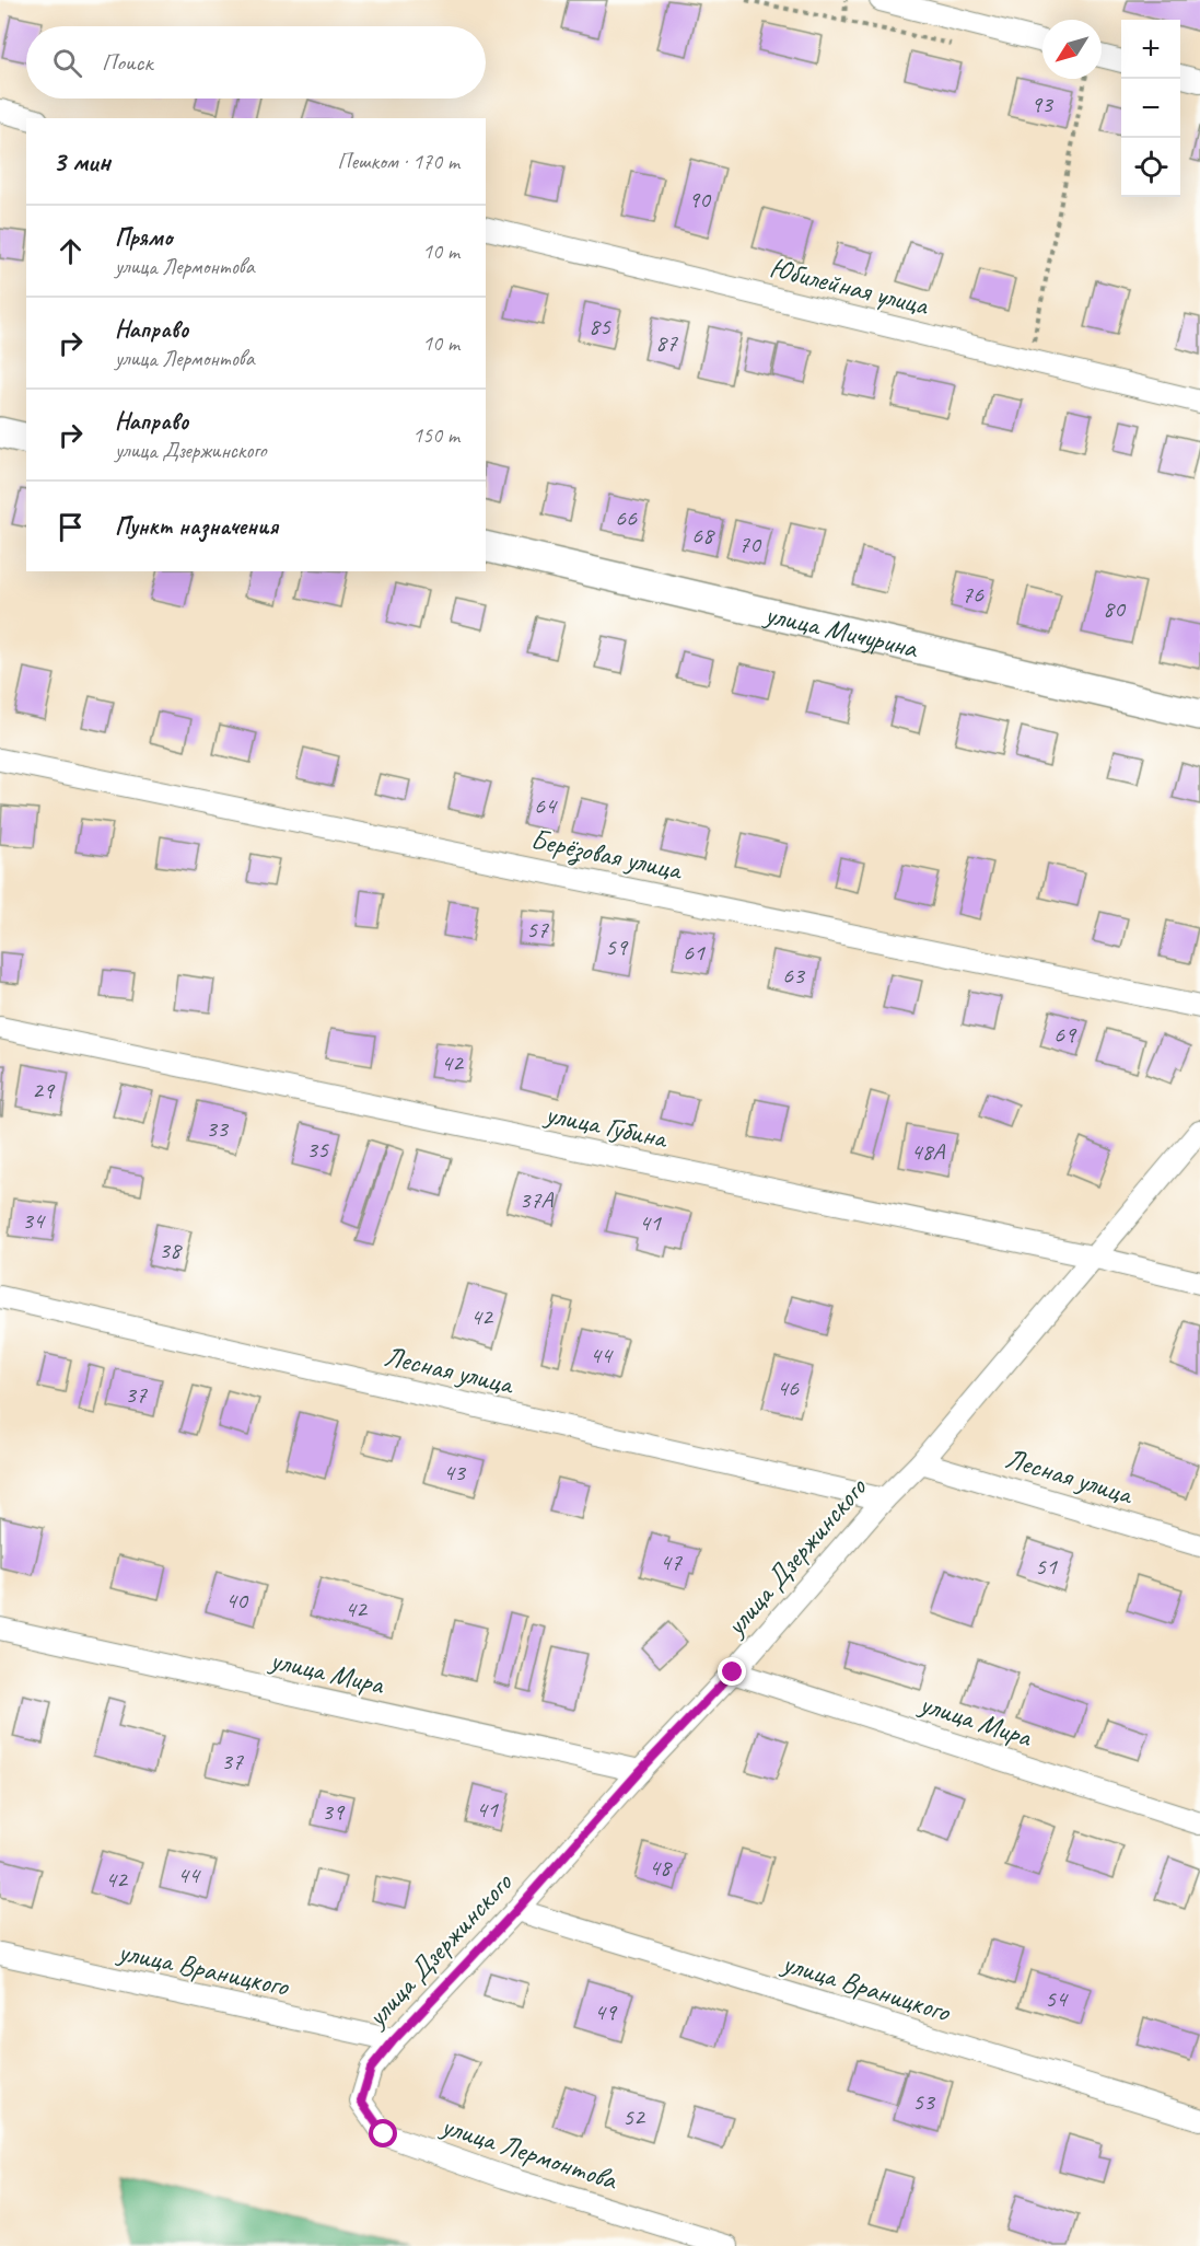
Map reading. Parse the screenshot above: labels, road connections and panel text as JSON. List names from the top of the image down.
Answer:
{
  "streets": {
    "street": [
      "Юбилейная улица",
      "улица Мичурина",
      "Берёзовая улица",
      "улица Губина",
      "Лесная улица",
      "улица Дзержинского",
      "улица Мира",
      "улица Враницкого",
      "улица Лермонтова"
    ]
  },
  "crossings": [
    ["улица Губина", "улица Дзержинского"],
    ["Лесная улица", "улица Дзержинского"],
    ["улица Дзержинского", "улица Мира"],
    ["улица Дзержинского", "улица Враницкого"],
    ["улица Дзержинского", "улица Лермонтова"]
  ],
  "house_numbers": [
    "93",
    "90",
    "85",
    "87",
    "66",
    "68",
    "70",
    "76",
    "80",
    "64",
    "57",
    "59",
    "61",
    "63",
    "69",
    "42",
    "29",
    "33",
    "35",
    "48А",
    "37А",
    "34",
    "41",
    "38",
    "42",
    "44",
    "46",
    "37",
    "43",
    "47",
    "51",
    "40",
    "42",
    "37",
    "41",
    "39",
    "48",
    "44",
    "42",
    "54",
    "49",
    "53",
    "52"
  ],
  "north": "bottom left",
  "page": {
    "map_buttons": ["+", "−"],
    "search": "Поиск",
    "heading": ["3 мин", "Пешком · 170 m"],
    "list": [
      ["Прямо", "улица Лермонтова", "10 m"],
      ["Направо", "улица Лермонтова", "10 m"],
      ["Направо", "улица Дзержинского", "150 m"],
      "Пункт назначения"
    ]
  }
}
